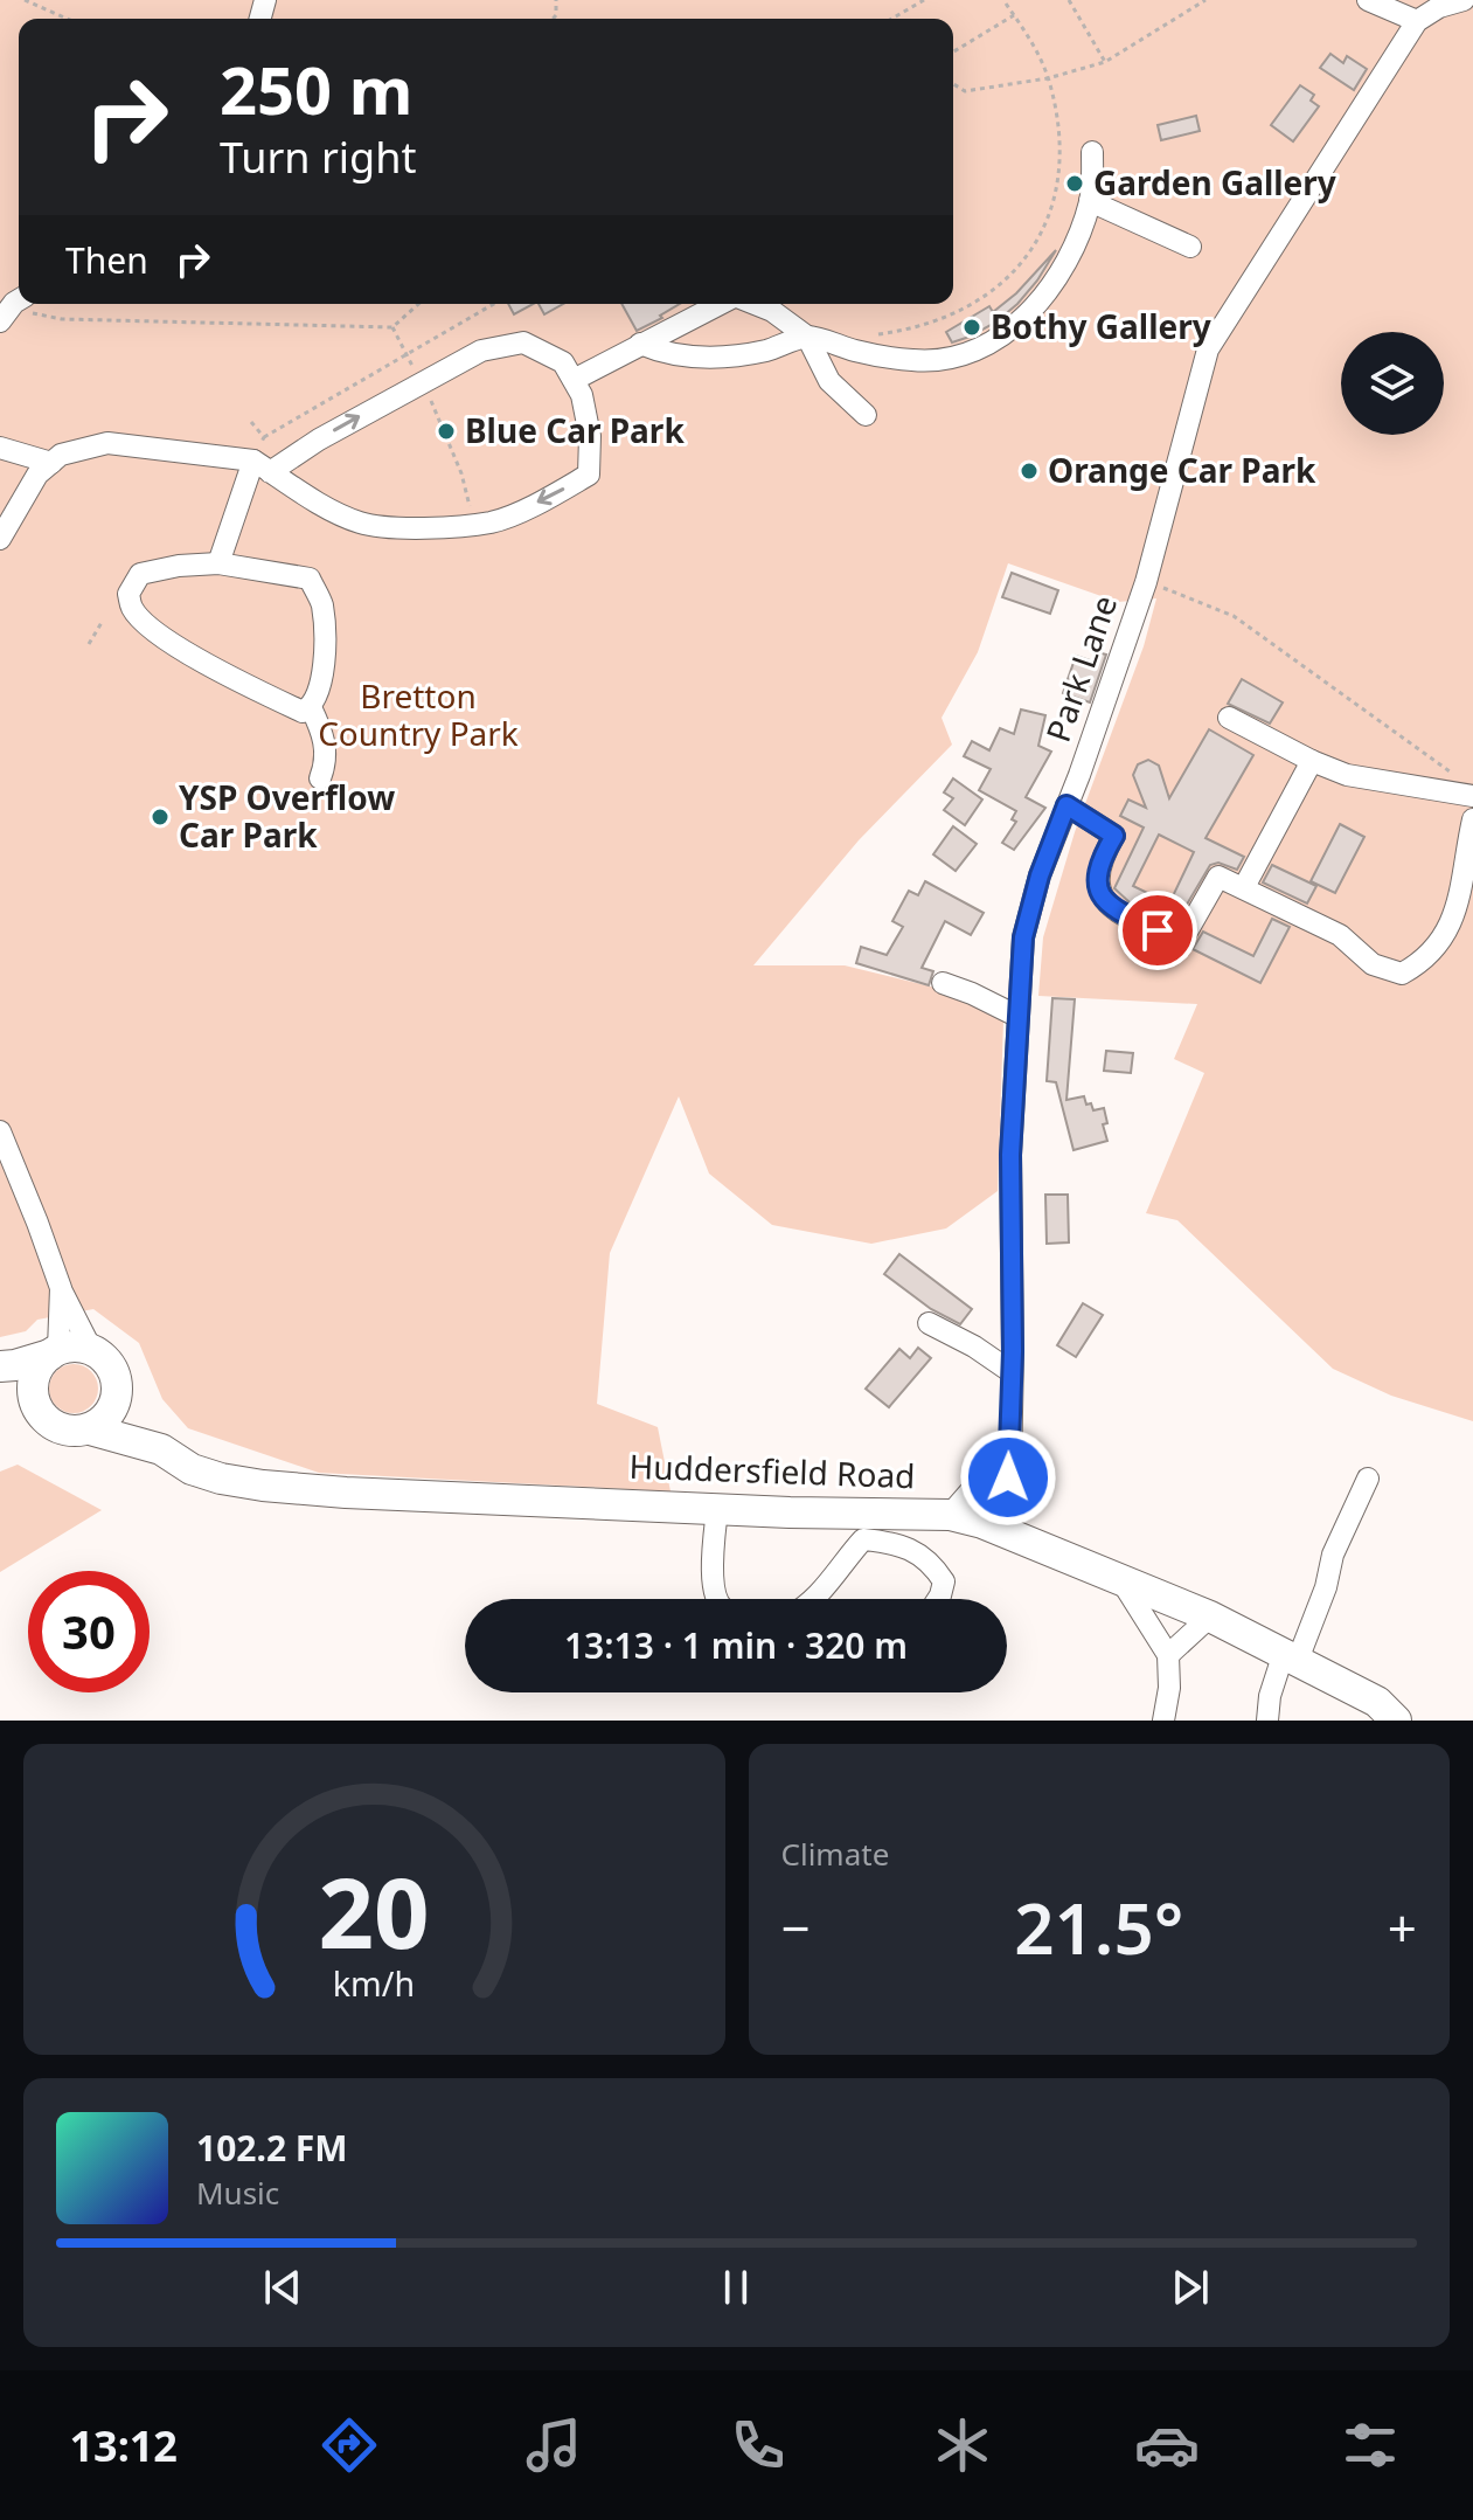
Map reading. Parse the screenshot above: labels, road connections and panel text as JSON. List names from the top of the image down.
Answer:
{
  "streets": {
    "highway": ["Huddersfield Road"],
    "street": ["Park Lane"]
  },
  "crossings": [
    ["Park Lane", "Huddersfield Road"]
  ],
  "parks": ["Bretton Country Park"],
  "places": [
    "Garden Gallery",
    "Bothy Gallery",
    "Blue Car Park",
    "Orange Car Park",
    "YSP Overflow Car Park"
  ],
  "page": {
    "turn": ["250 m", "Turn right"],
    "then": "Then",
    "limit": "30",
    "trip": "13:13 · 1 min · 320 m",
    "tile": "Climate",
    "heat": ["−", "21.5°", "+"],
    "song": ["102.2 FM", "Music"],
    "tabs": "13:12",
    "gauge": ["20", "km/h"]
  }
}
